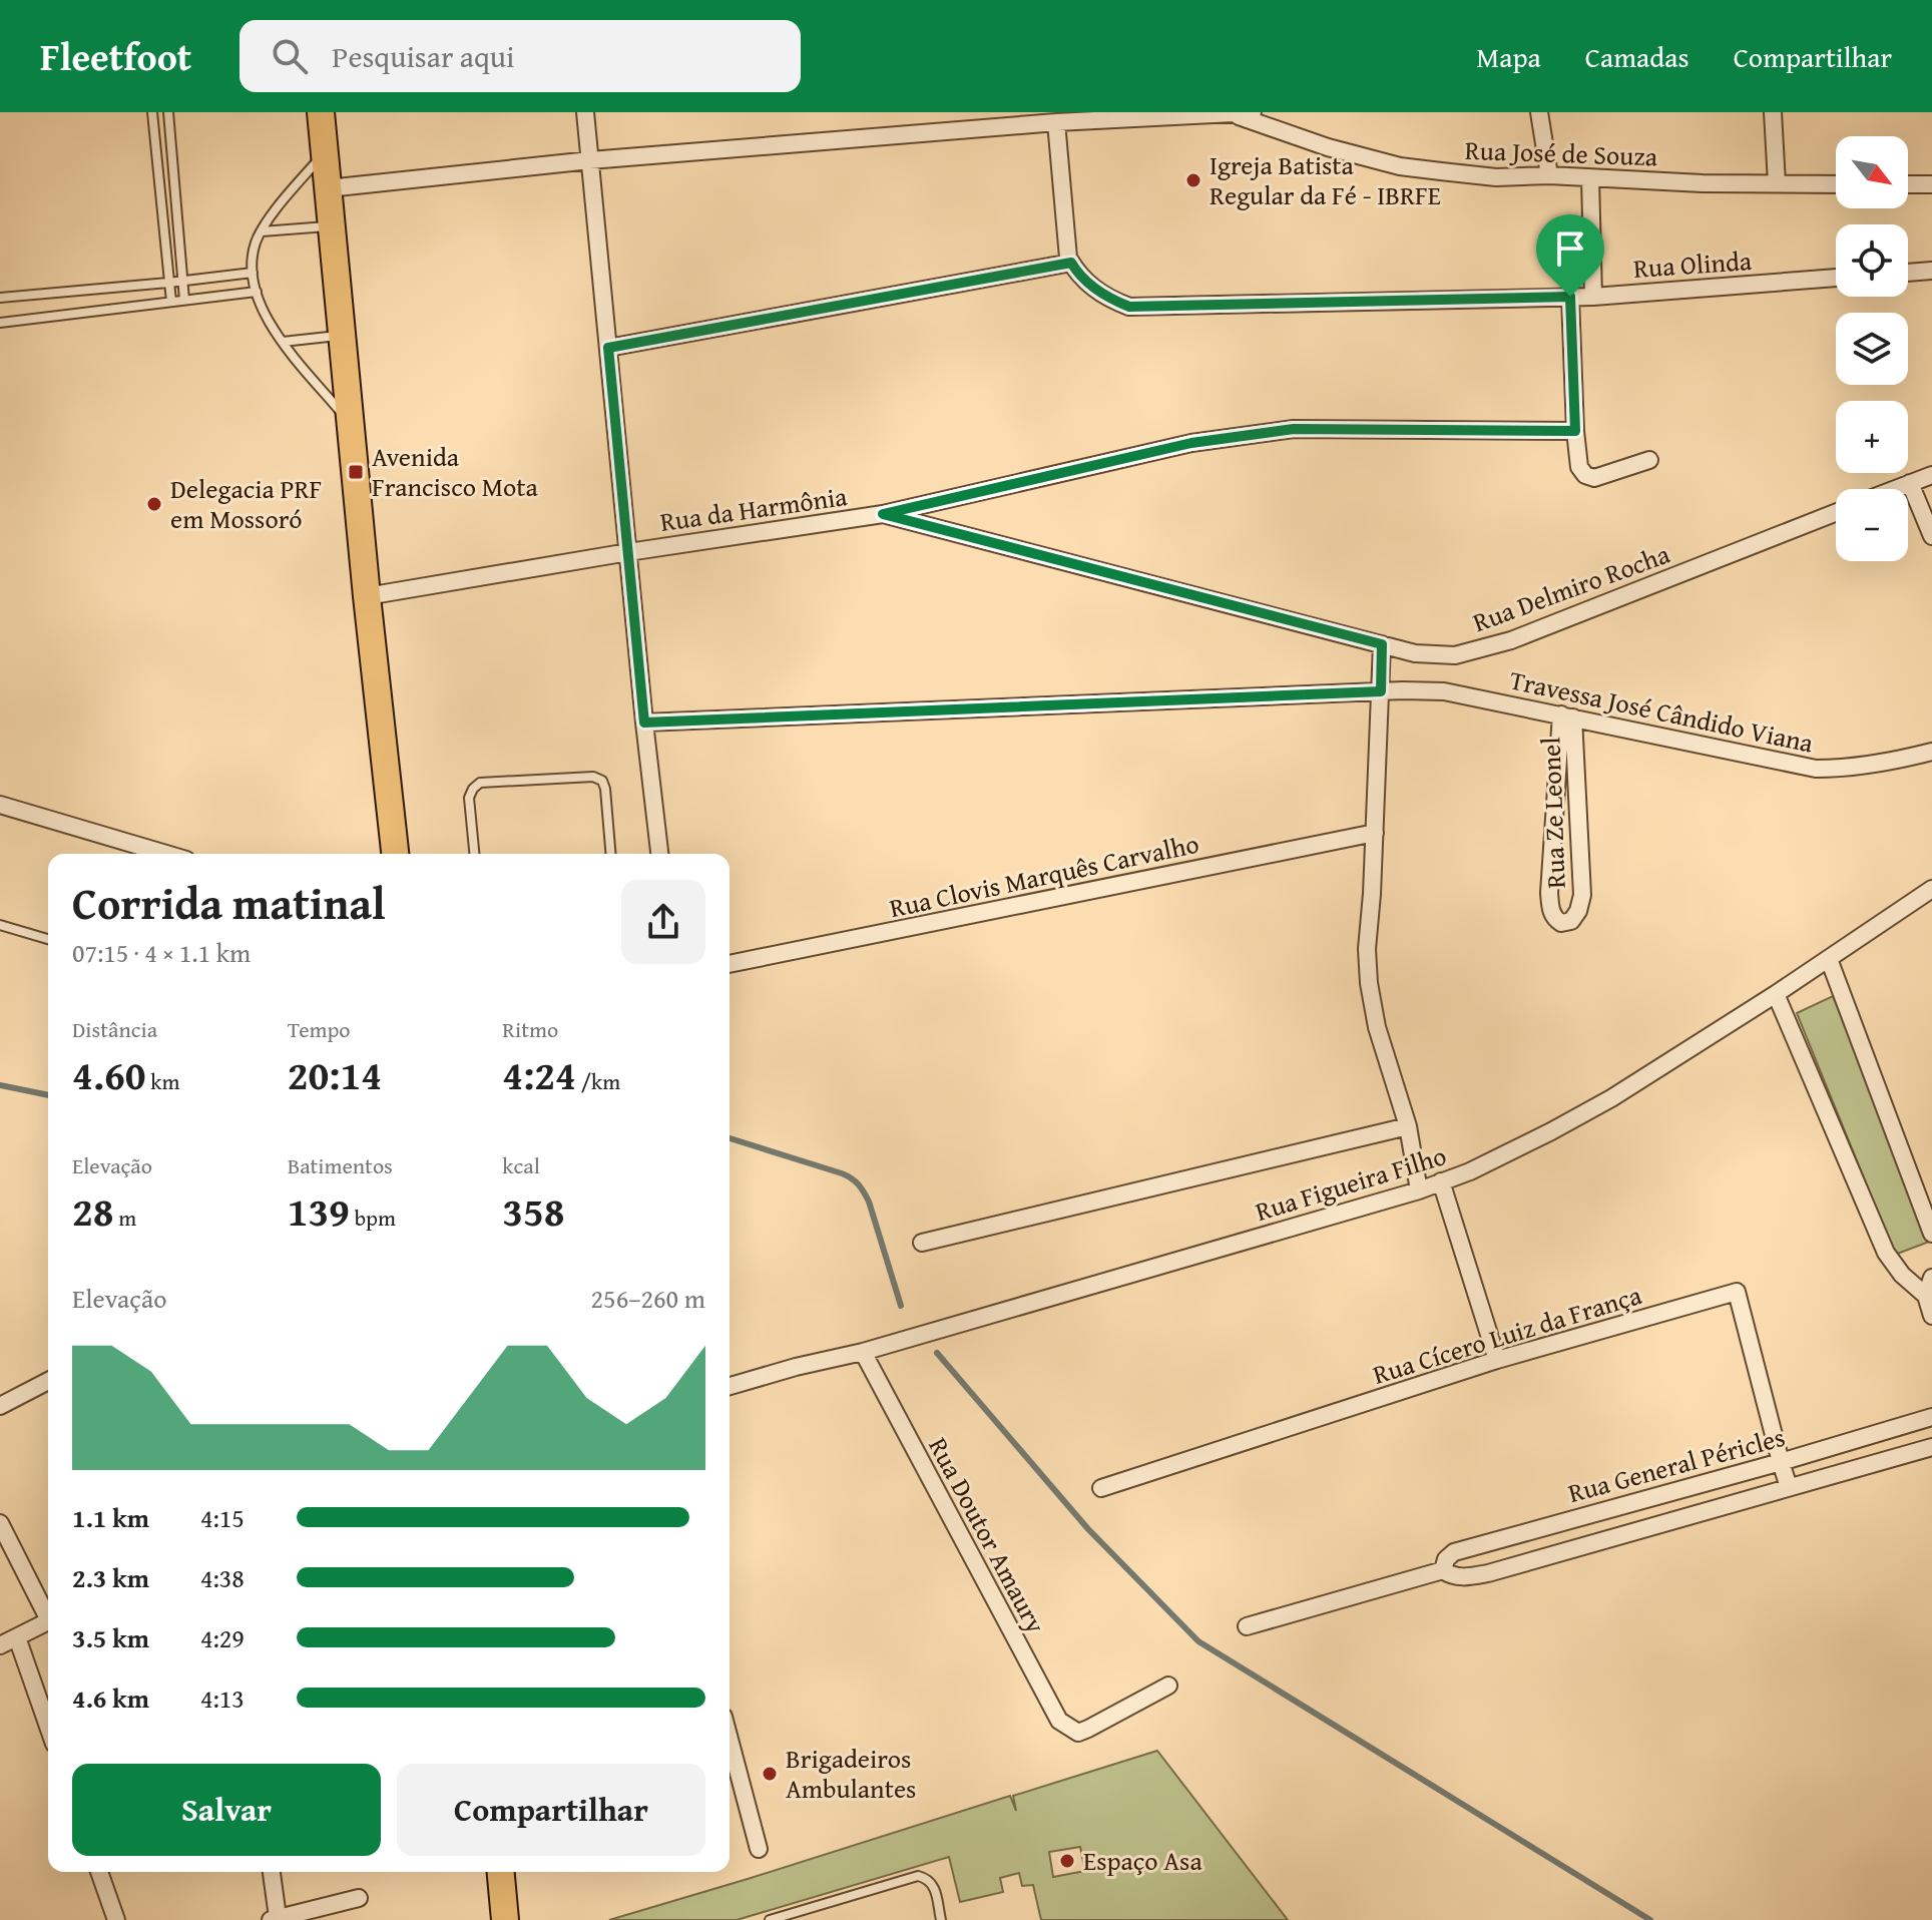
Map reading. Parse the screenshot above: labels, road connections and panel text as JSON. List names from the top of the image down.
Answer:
{
  "streets": {
    "street": [
      "Rua José de Souza",
      "Rua Olinda",
      "Rua da Harmônia",
      "Rua Delmiro Rocha",
      "Travessa José Cândido Viana",
      "Rua Ze Leonel",
      "Rua Clovis Marquês Carvalho",
      "Rua Figueira Filho",
      "Rua Cícero Luiz da França",
      "Rua General Péricles",
      "Rua Doutor Amaury"
    ]
  },
  "crossings": [
    ["Rua da Harmônia", "Rua Delmiro Rocha"],
    ["Travessa José Cândido Viana", "Rua Ze Leonel"],
    ["Rua Figueira Filho", "Rua Doutor Amaury"],
    ["Rua Cícero Luiz da França", "Rua General Péricles"]
  ],
  "places": {
    "other": [
      "Igreja Batista Regular da Fé - IBRFE",
      "Delegacia PRF em Mossoró",
      "Brigadeiros Ambulantes",
      "Espaço Asa"
    ],
    "transit": ["Avenida Francisco Mota"]
  },
  "north": "bottom right",
  "page": {
    "header": "Fleetfoot",
    "search": "Pesquisar aqui",
    "nav": ["Mapa", "Camadas", "Compartilhar"],
    "map_buttons": ["+", "−"],
    "heading": ["Corrida matinal", "07:15 · 4 × 1.1 km"],
    "stats": [
      ["Distância", "4.60 km"],
      ["Tempo", "20:14"],
      ["Ritmo", "4:24 /km"],
      ["Elevação", "28 m"],
      ["Batimentos", "139 bpm"],
      ["kcal", "358"]
    ],
    "chart": ["Elevação", "256–260 m"],
    "list": [
      {
        "name": "1.1 km",
        "note": "4:15"
      },
      {
        "name": "2.3 km",
        "note": "4:38"
      },
      {
        "name": "3.5 km",
        "note": "4:29"
      },
      {
        "name": "4.6 km",
        "note": "4:13"
      }
    ],
    "buttons": ["Salvar", "Compartilhar"]
  }
}
